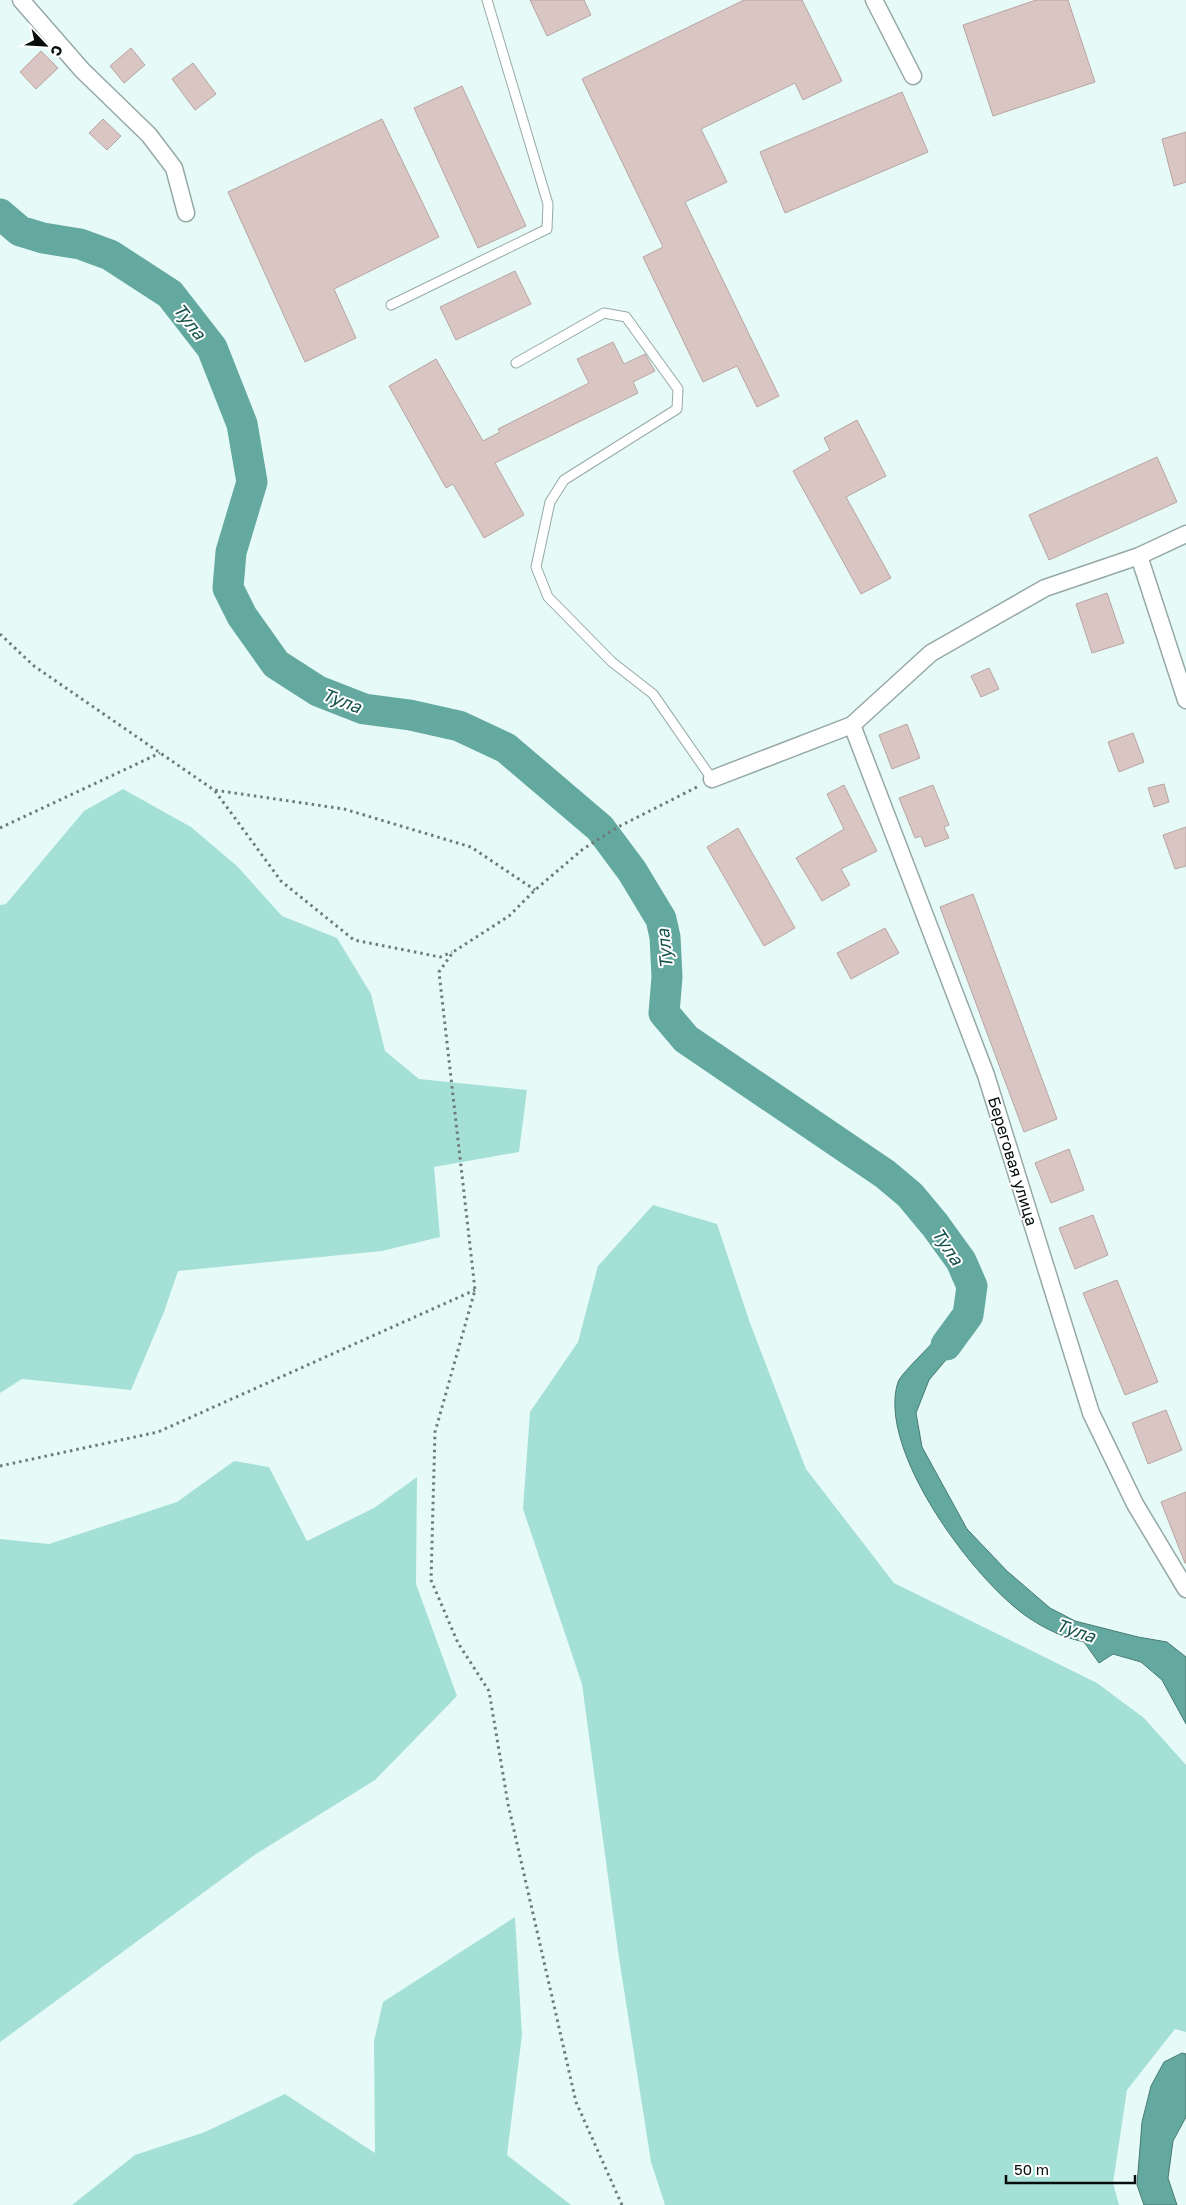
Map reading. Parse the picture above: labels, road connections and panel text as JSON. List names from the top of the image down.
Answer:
{
  "streets": {
    "street": ["Береговая улица"]
  },
  "water": ["Тула"],
  "scale_bar": "50 m",
  "north": "bottom right"
}
